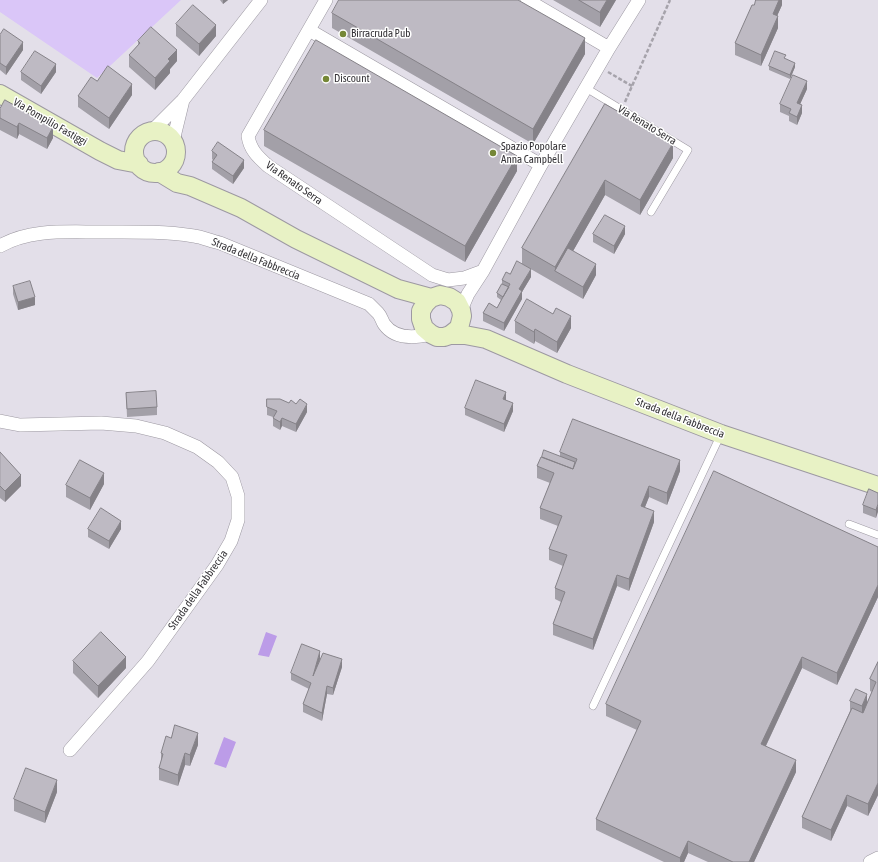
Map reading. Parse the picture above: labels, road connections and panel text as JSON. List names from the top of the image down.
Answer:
{
  "streets": {
    "street": ["Via Pompilio Fastiggi", "Via Renato Serra", "Strada della Fabbreccia"]
  },
  "crossings": [
    ["Via Pompilio Fastiggi", "Strada della Fabbreccia"]
  ],
  "places": ["Birracruda Pub", "Discount", "Spazio Popolare Anna Campbell"]
}
